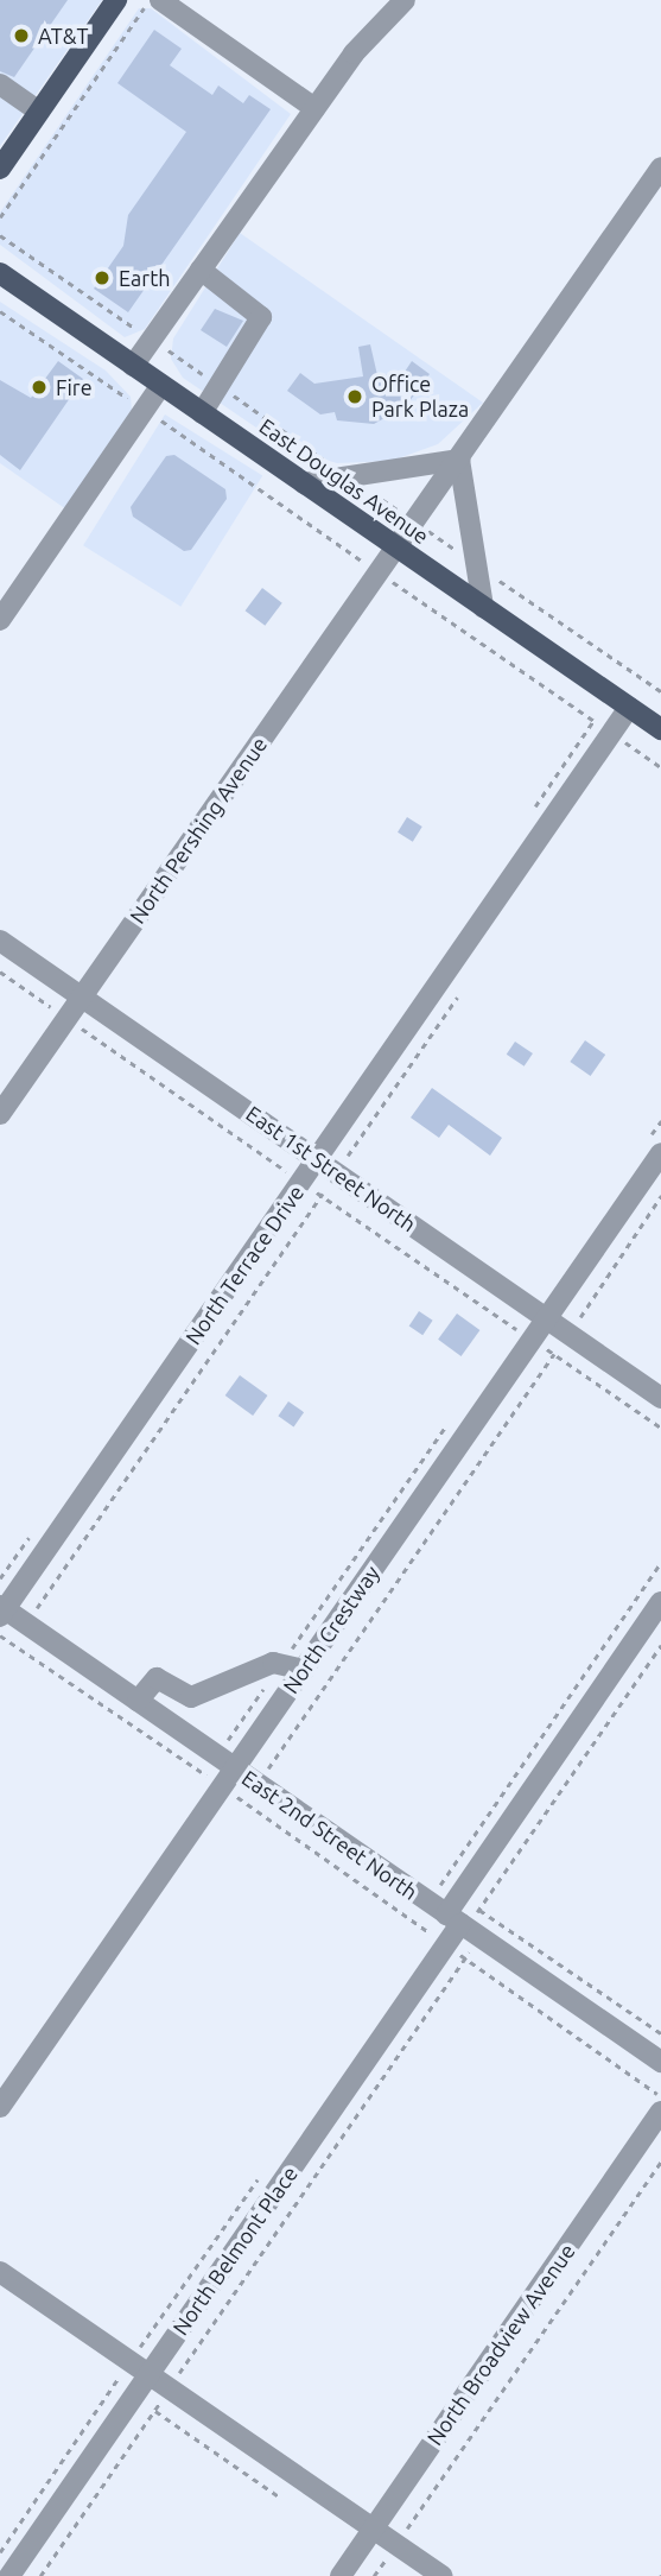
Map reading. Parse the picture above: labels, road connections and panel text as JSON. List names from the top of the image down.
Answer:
{
  "streets": {
    "main road": ["East Douglas Avenue"],
    "street": [
      "North Pershing Avenue",
      "East 1st Street North",
      "North Terrace Drive",
      "North Crestway",
      "East 2nd Street North",
      "North Belmont Place",
      "North Broadview Avenue"
    ]
  },
  "crossings": [
    ["East Douglas Avenue", "North Pershing Avenue"],
    ["East Douglas Avenue", "North Terrace Drive"],
    ["North Pershing Avenue", "East 1st Street North"],
    ["East 1st Street North", "North Terrace Drive"],
    ["East 1st Street North", "North Crestway"],
    ["North Terrace Drive", "East 2nd Street North"],
    ["North Crestway", "East 2nd Street North"],
    ["East 2nd Street North", "North Belmont Place"]
  ],
  "places": [
    "AT&T",
    "Earth",
    "Fire",
    "Office Park Plaza"
  ]
}
